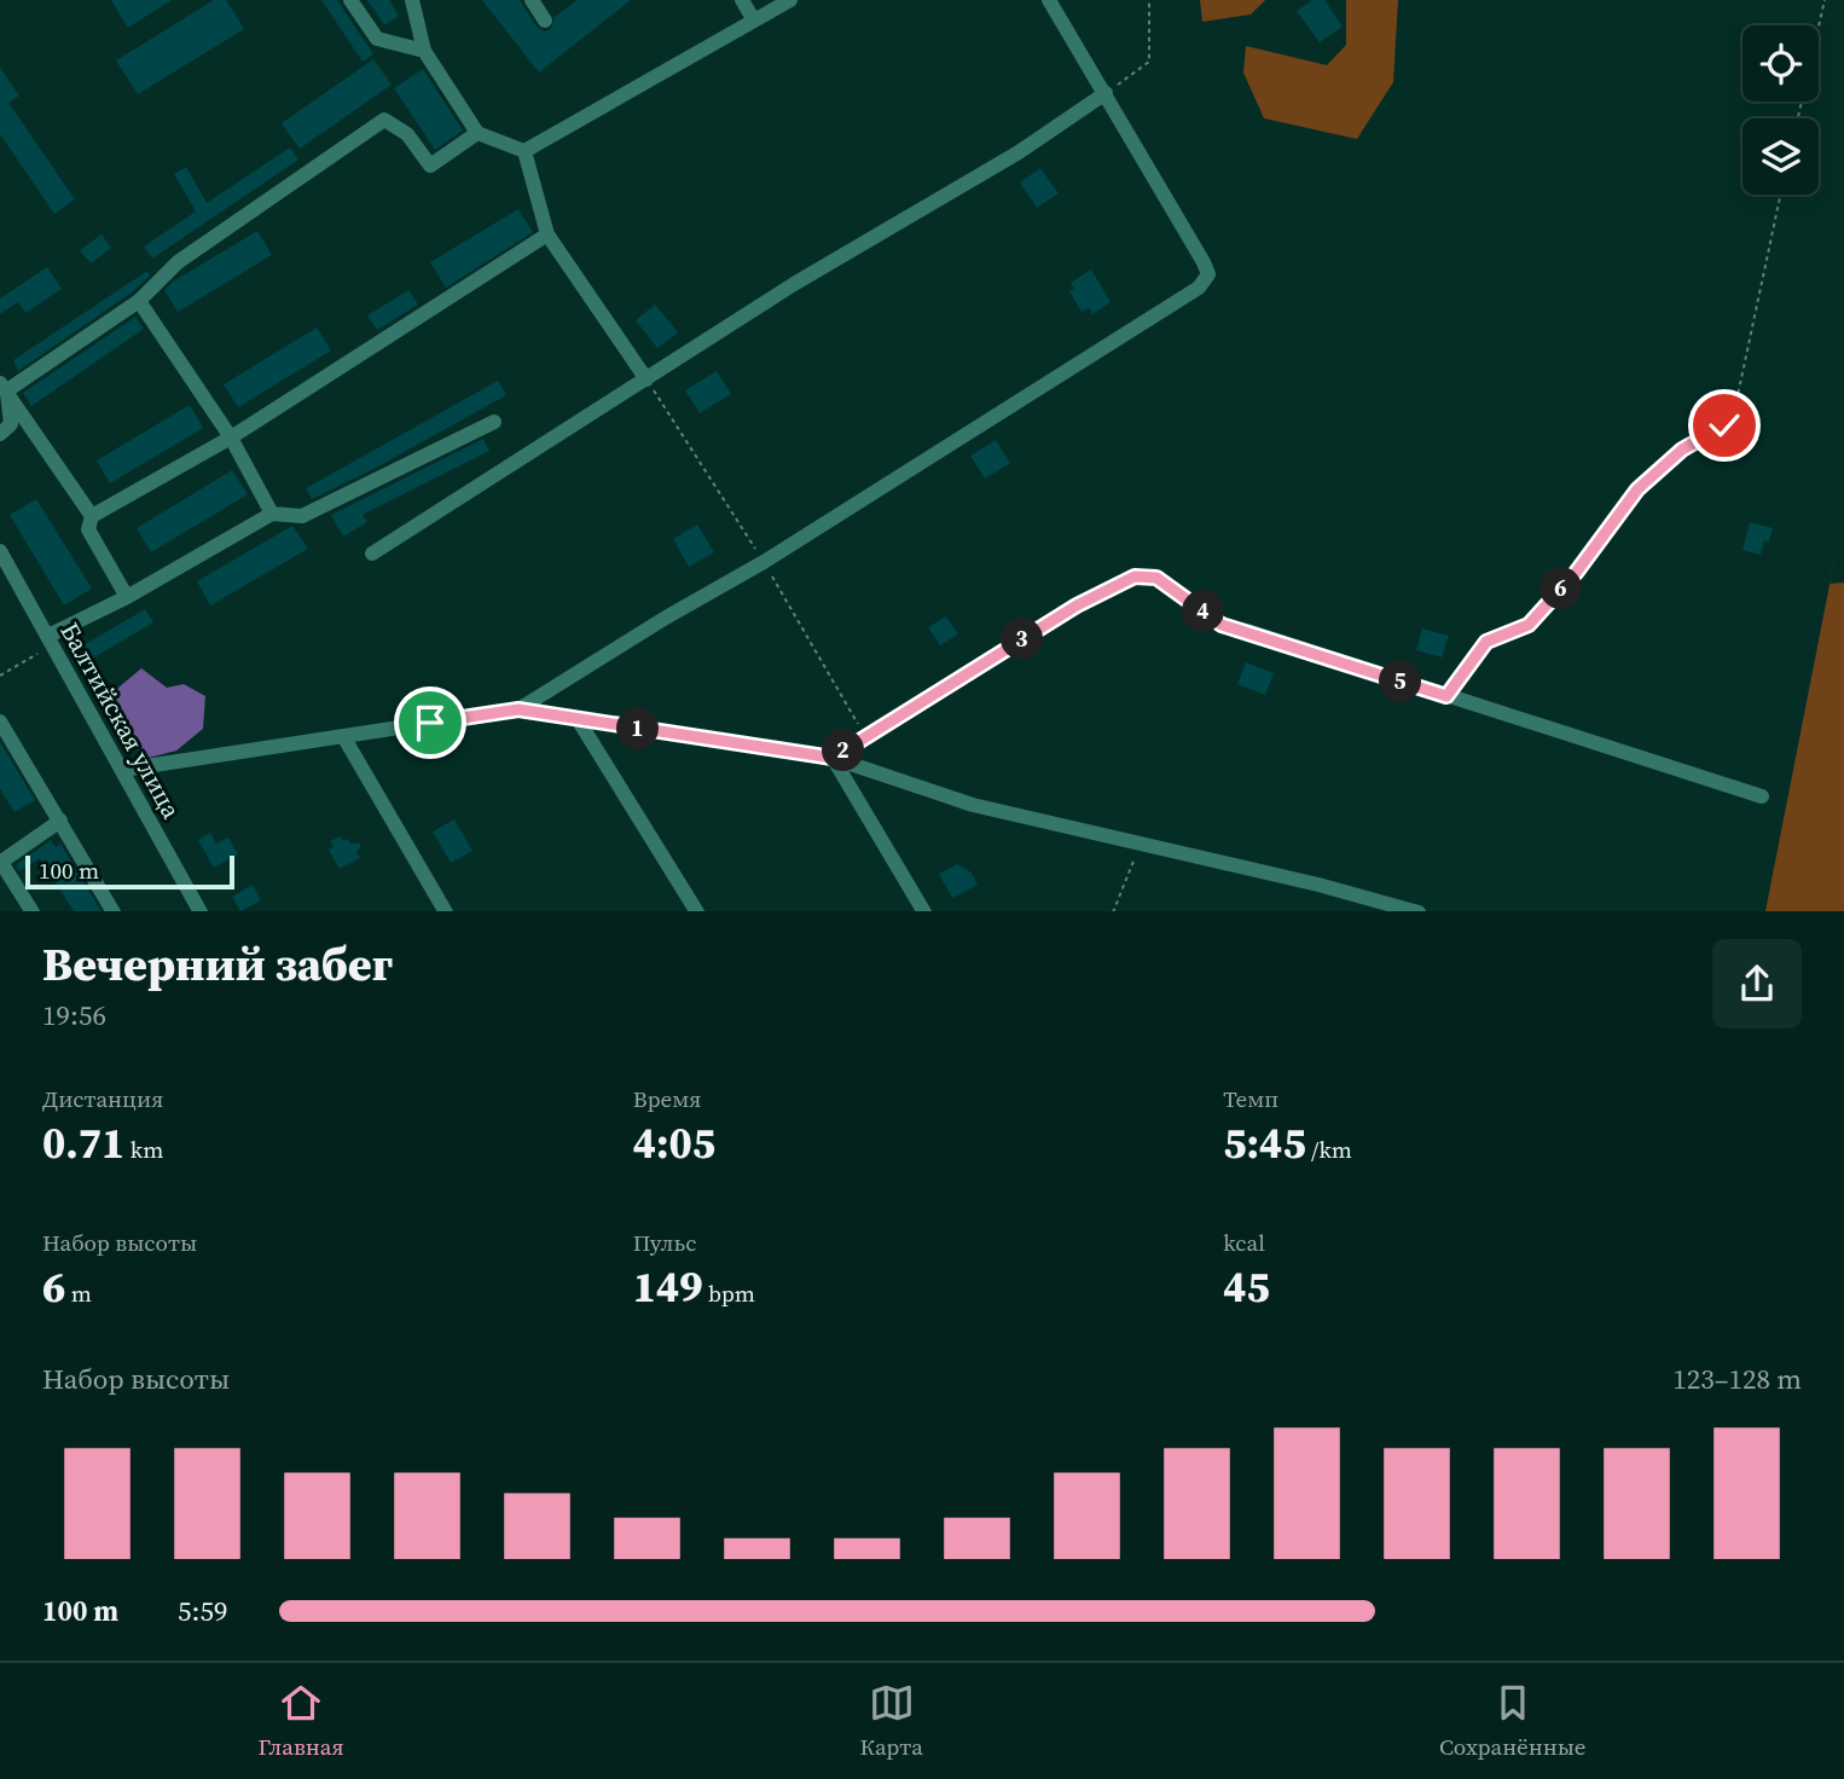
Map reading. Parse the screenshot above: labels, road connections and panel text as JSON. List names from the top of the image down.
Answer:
{
  "streets": {
    "street": ["Балтийская улица"]
  },
  "scale_bar": "100 m",
  "page": {
    "pins": [
      "6",
      "4",
      "3",
      "5",
      "1",
      "2"
    ],
    "scale": "100 m",
    "heading": ["Вечерний забег", "19:56"],
    "stats": [
      ["Дистанция", "0.71 km"],
      ["Время", "4:05"],
      ["Темп", "5:45 /km"],
      ["Набор высоты", "6 m"],
      ["Пульс", "149 bpm"],
      ["kcal", "45"]
    ],
    "chart": ["Набор высоты", "123–128 m"],
    "list": [
      {
        "name": "100 m",
        "note": "5:59"
      }
    ],
    "tabs": ["Главная", "Карта", "Сохранённые"]
  }
}
